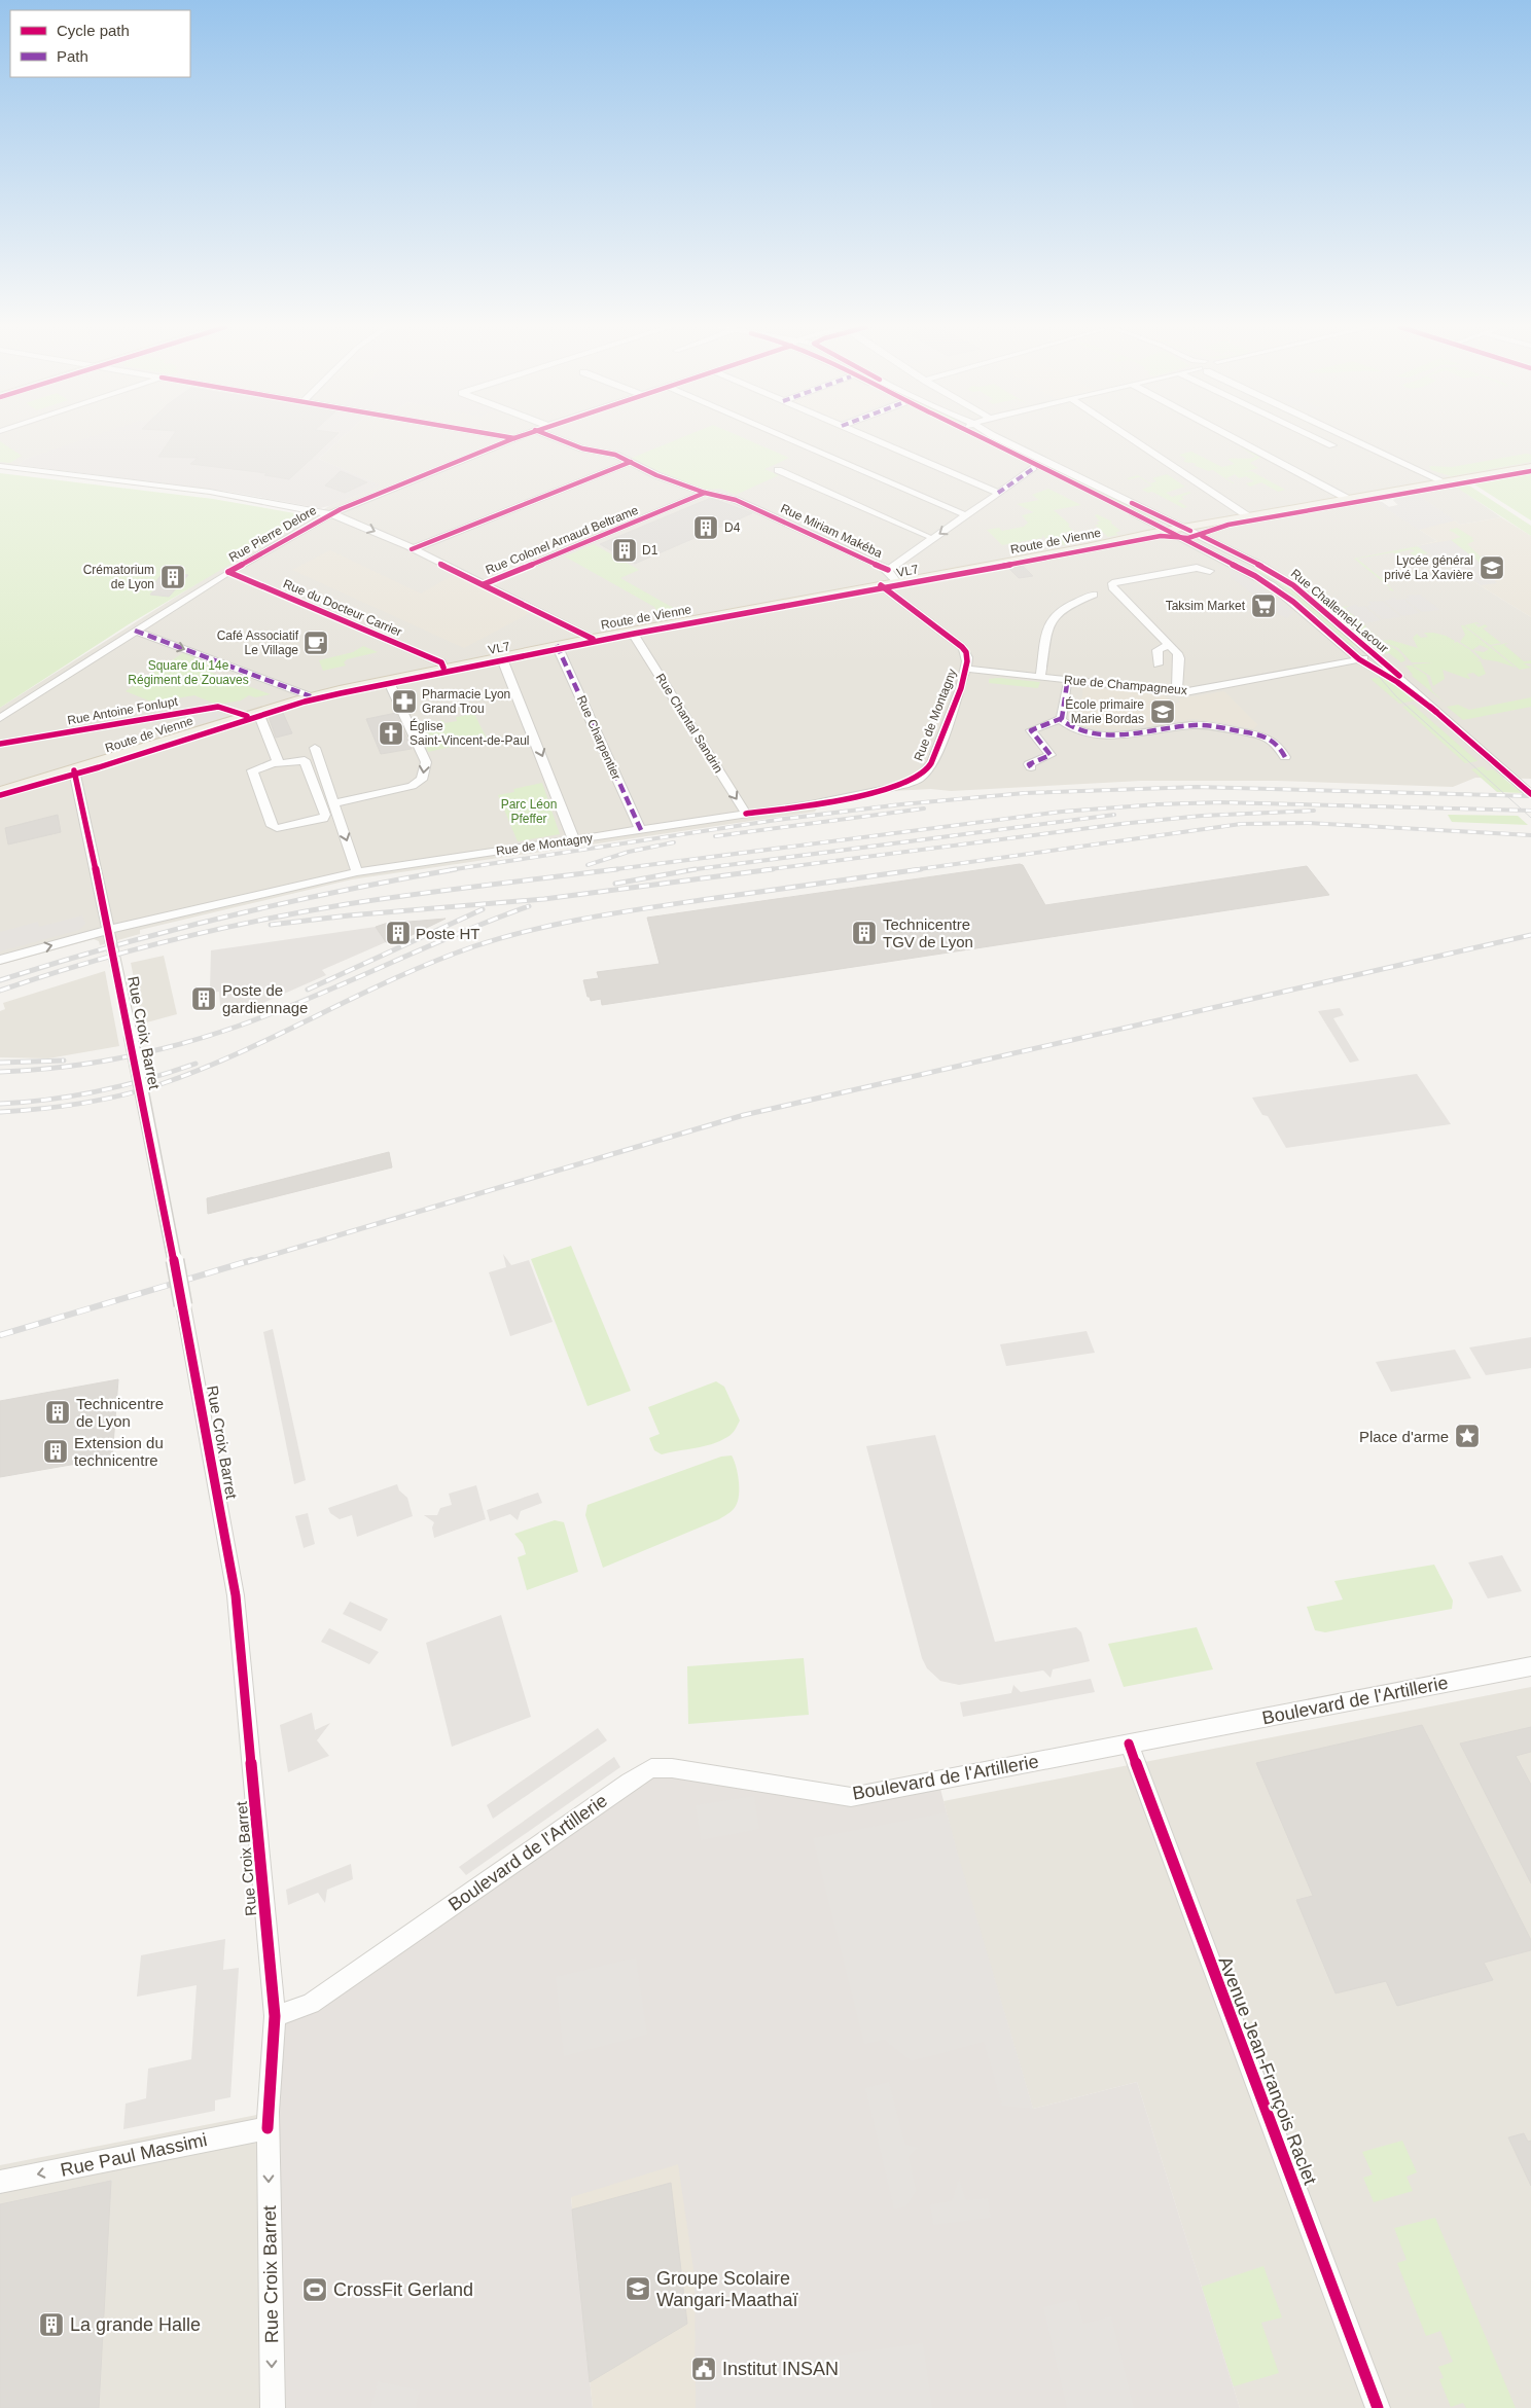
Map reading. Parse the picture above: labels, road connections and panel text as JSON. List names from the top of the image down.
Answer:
{
  "streets": {
    "main road": ["Route de Vienne"],
    "street": [
      "Rue Miriam Makéba",
      "Rue Pierre Delore",
      "Rue Colonel Arnaud Beltrame",
      "Rue du Docteur Carrier",
      "Rue Challemel-Lacour",
      "Rue de Champagneux",
      "Rue Antoine Fonlupt",
      "Rue de Montagny",
      "Rue Chantal Sandrin",
      "Rue Charpentier",
      "Rue Croix Barret",
      "Boulevard de l'Artillerie",
      "Avenue Jean-François Raclet",
      "Rue Paul Massimi"
    ],
    "cycle path": ["VL7"]
  },
  "crossings": [
    ["Rue Miriam Makéba", "Rue Colonel Arnaud Beltrame"],
    ["Rue Pierre Delore", "Rue du Docteur Carrier"],
    ["Route de Vienne", "Rue du Docteur Carrier"],
    ["Route de Vienne", "Rue Challemel-Lacour"],
    ["Route de Vienne", "Rue Antoine Fonlupt"],
    ["Route de Vienne", "Rue de Montagny"],
    ["Route de Vienne", "Rue Chantal Sandrin"],
    ["Route de Vienne", "Rue Charpentier"],
    ["Route de Vienne", "Rue Croix Barret"],
    ["Rue Challemel-Lacour", "Rue de Champagneux"],
    ["Rue de Champagneux", "Rue de Montagny"],
    ["Rue de Montagny", "Rue Chantal Sandrin"],
    ["Rue de Montagny", "Rue Charpentier"],
    ["Rue de Montagny", "Rue Croix Barret"],
    ["Rue Croix Barret", "Boulevard de l'Artillerie"],
    ["Rue Croix Barret", "Rue Paul Massimi"],
    ["Boulevard de l'Artillerie", "Avenue Jean-François Raclet"]
  ],
  "one_way": ["Rue Chantal Sandrin", "Rue Paul Massimi"],
  "parks": ["Square du 14e Régiment de Zouaves", "Parc Léon Pfeffer"],
  "places": {
    "building": [
      "D4",
      "D1",
      "Crématorium de Lyon",
      "Poste HT",
      "Technicentre TGV de Lyon",
      "Poste de gardiennage",
      "Technicentre de Lyon",
      "Extension du technicentre",
      "La grande Halle"
    ],
    "school or university": ["Lycée général privé La Xavière", "École primaire Marie Bordas", "Groupe Scolaire Wangari-Maathaï"],
    "supermarket": ["Taksim Market"],
    "cafe": ["Café Associatif Le Village"],
    "pharmacy": ["Pharmacie Lyon Grand Trou"],
    "church": ["Église Saint-Vincent-de-Paul"],
    "place": ["Place d'arme"],
    "sports": ["CrossFit Gerland"],
    "public building": ["Institut INSAN"]
  },
  "legend": ["Cycle path", "Path"]
}
